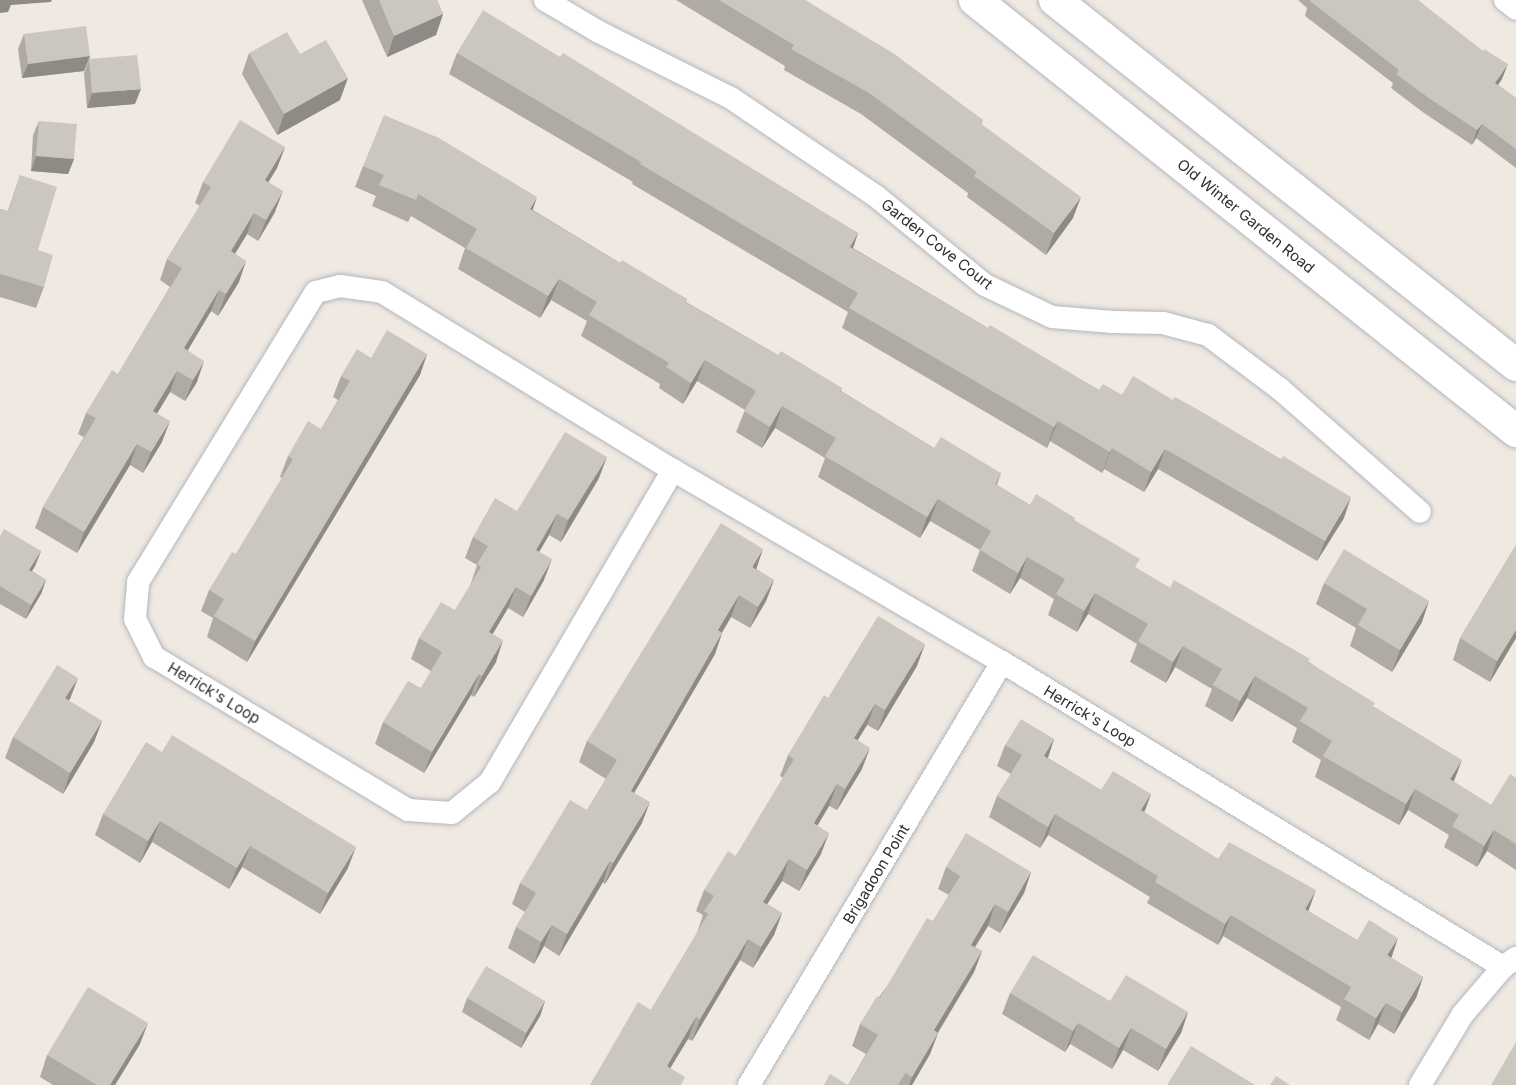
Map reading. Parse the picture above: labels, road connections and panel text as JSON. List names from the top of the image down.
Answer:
{
  "streets": {
    "main road": ["Old Winter Garden Road"],
    "street": ["Garden Cove Court", "Herrick's Loop", "Brigadoon Point"]
  },
  "crossings": [
    ["Herrick's Loop", "Brigadoon Point"]
  ]
}
